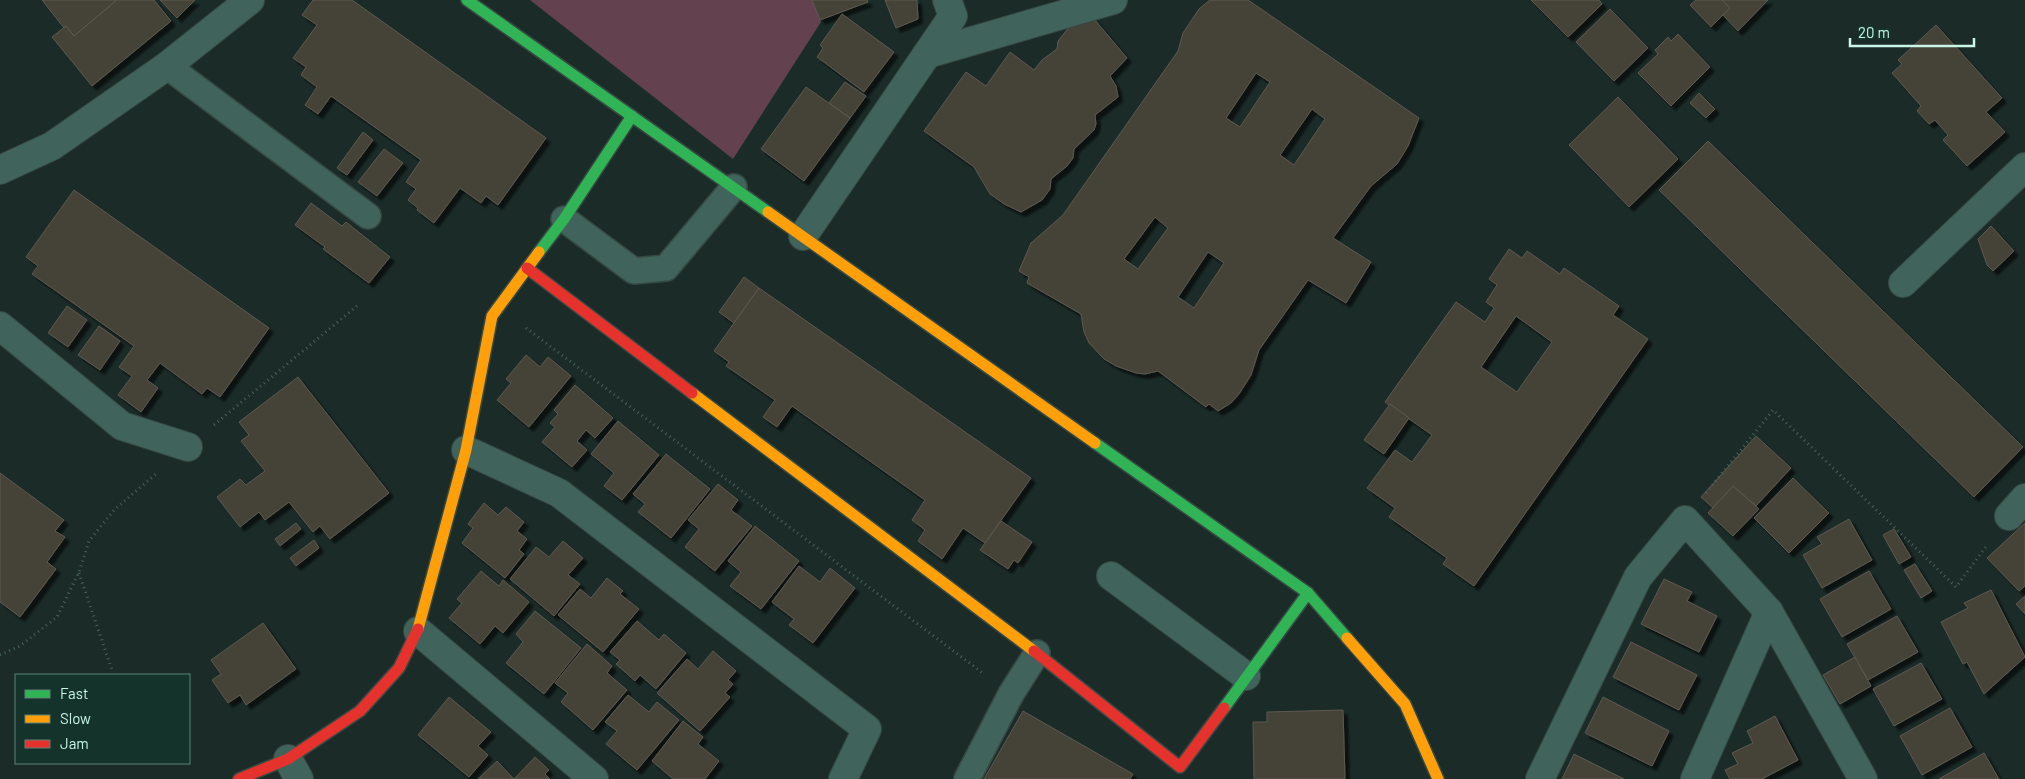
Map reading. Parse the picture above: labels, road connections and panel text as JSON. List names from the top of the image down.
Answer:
{
  "legend": ["Fast", "Slow", "Jam"],
  "scale_bar": "20 m"
}
